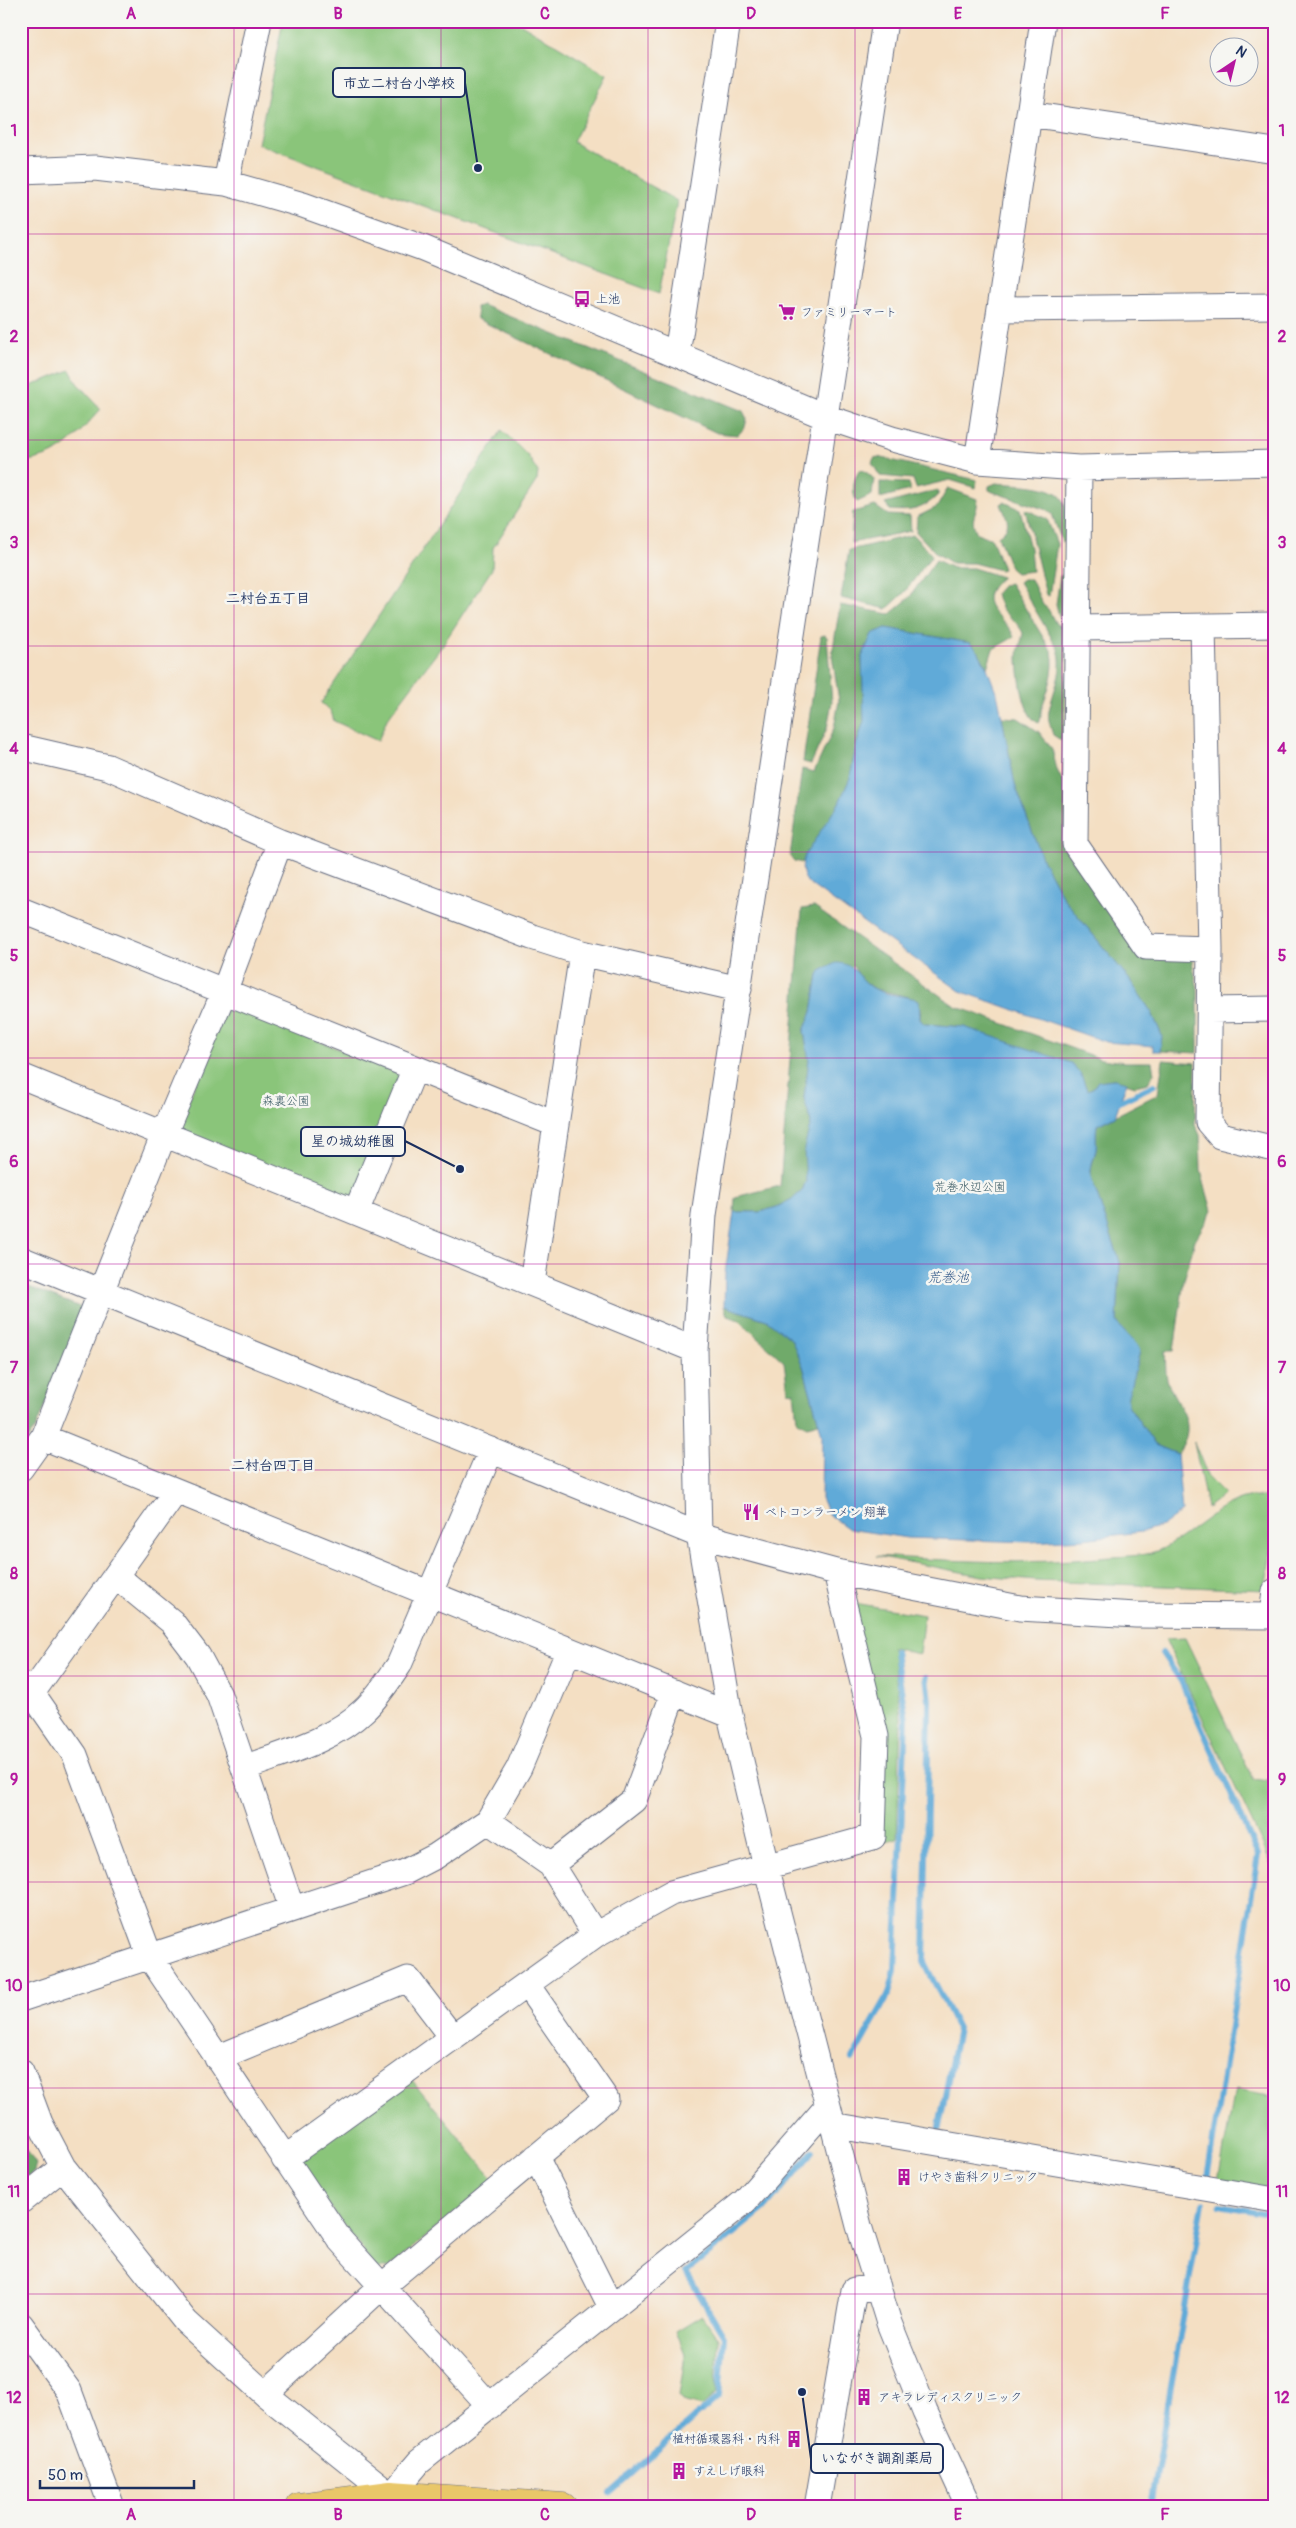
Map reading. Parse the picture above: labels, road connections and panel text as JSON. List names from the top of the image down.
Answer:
{
  "districts": ["二村台五丁目", "二村台四丁目"],
  "water": ["荒巻池"],
  "parks": ["森裏公園", "荒巻水辺公園"],
  "places": {
    "other": ["市立二村台小学校", "星の城幼稚園", "いながき調剤薬局"],
    "bus stop": ["上池"],
    "supermarket": ["ファミリーマート"],
    "restaurant": ["ベトコンラーメン 翔華"],
    "building": [
      "けやき歯科クリニック",
      "アキラレディスクリニック",
      "植村循環器科・内科",
      "すえしげ眼科"
    ]
  },
  "scale_bar": "50 m",
  "north": "top right",
  "grid": {
    "columns": [
      "A",
      "B",
      "C",
      "D",
      "E",
      "F"
    ],
    "rows": [
      "1",
      "2",
      "3",
      "4",
      "5",
      "6",
      "7",
      "8",
      "9",
      "10",
      "11",
      "12"
    ]
  }
}
